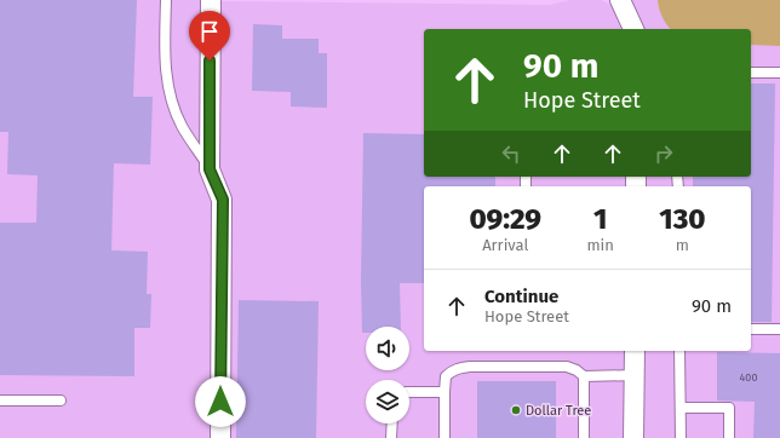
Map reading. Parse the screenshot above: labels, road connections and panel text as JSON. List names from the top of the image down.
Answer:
{
  "places": ["Dollar Tree"],
  "house_numbers": ["400"],
  "page": {
    "turn": ["90 m", "Hope Street"],
    "eta": [
      "09:29",
      "Arrival",
      "1",
      "min",
      "130",
      "m"
    ],
    "list": [
      {
        "name": "Continue",
        "note": "Hope Street",
        "value": "90 m"
      }
    ]
  }
}
